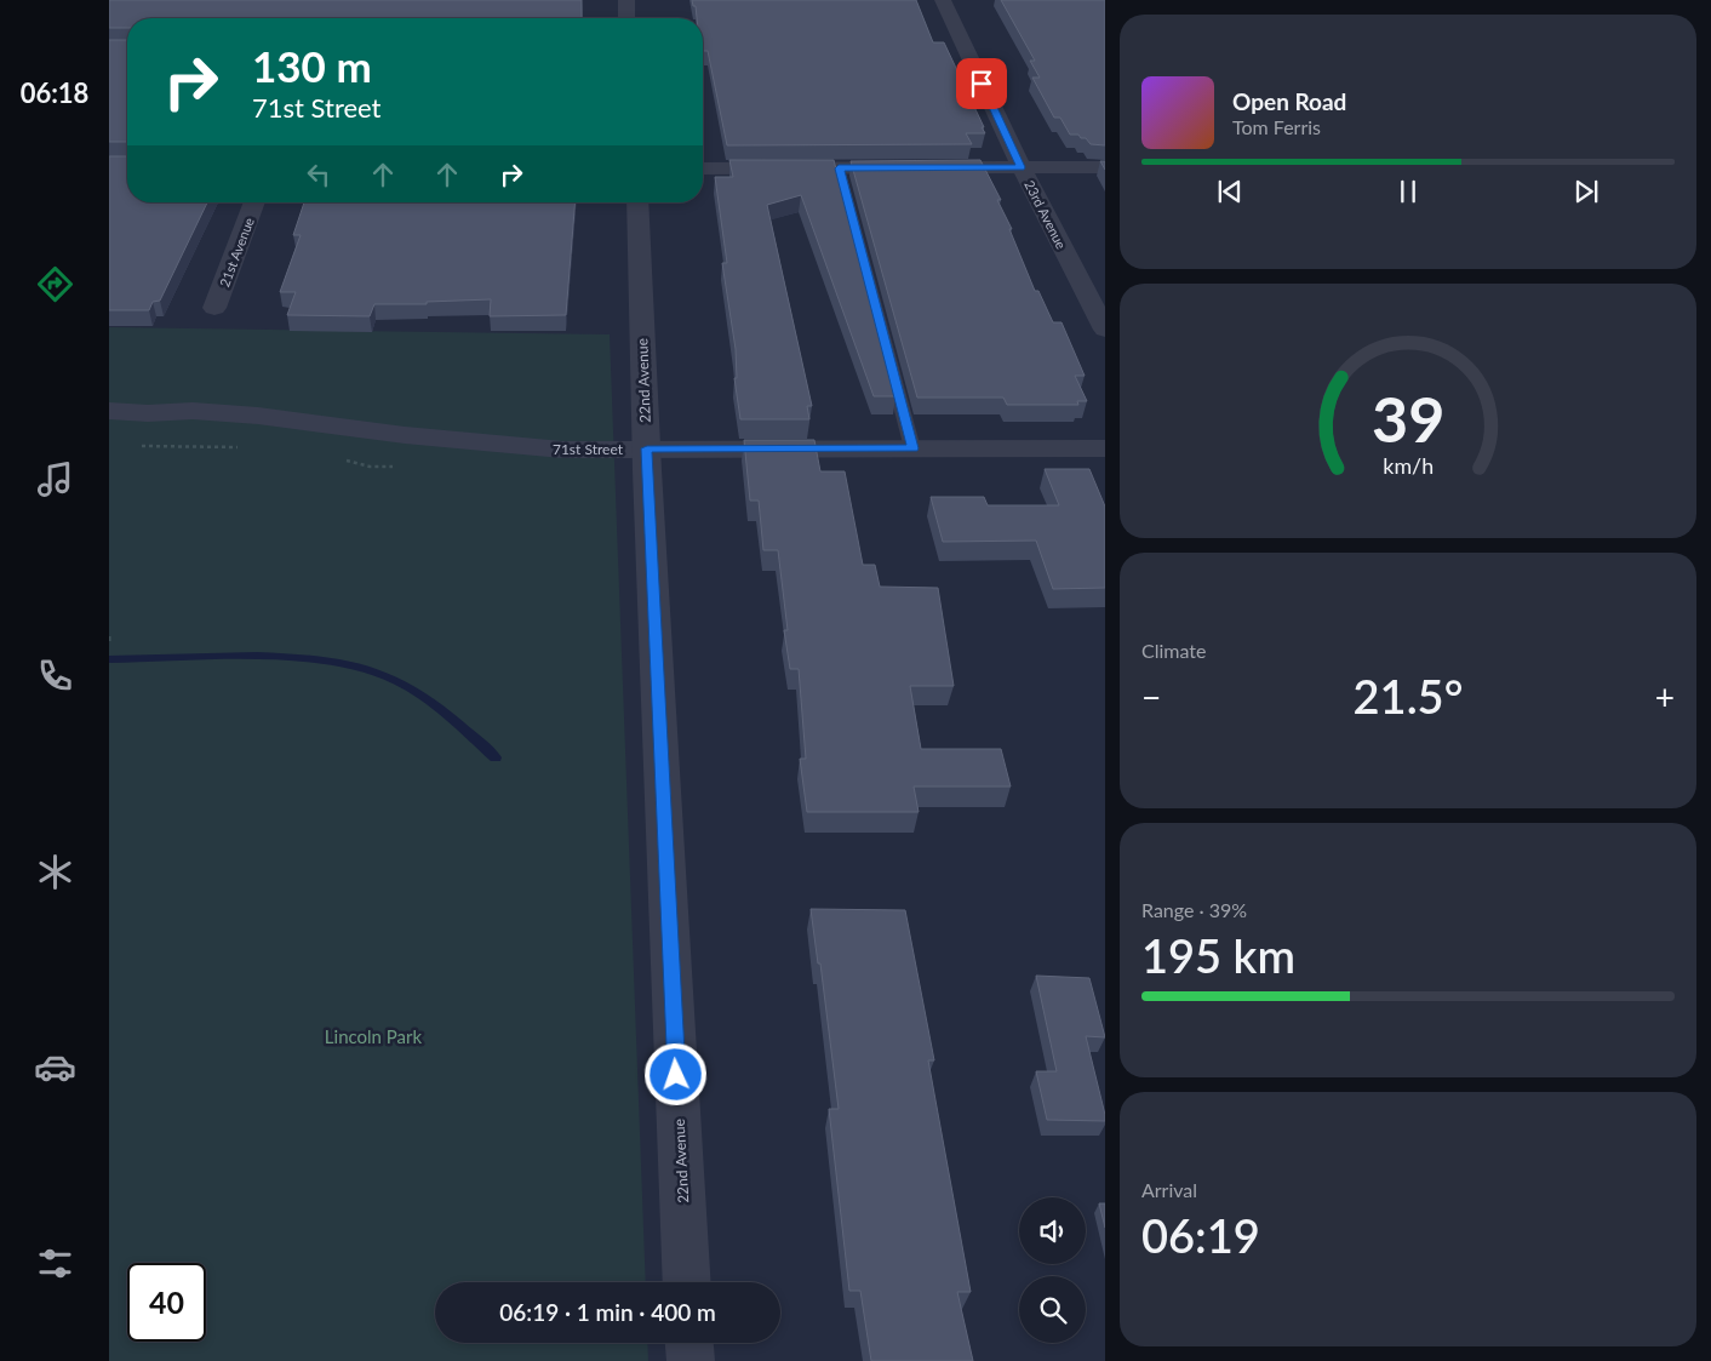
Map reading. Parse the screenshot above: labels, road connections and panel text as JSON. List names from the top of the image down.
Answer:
{
  "streets": {
    "street": [
      "23rd Avenue",
      "21st Avenue",
      "22nd Avenue",
      "71st Street"
    ]
  },
  "crossings": [
    ["22nd Avenue", "71st Street"]
  ],
  "parks": ["Lincoln Park"],
  "page": {
    "tabs": "06:18",
    "turn": ["130 m", "71st Street"],
    "song": ["Open Road", "Tom Ferris"],
    "tile": [
      "Climate",
      ["Range · 39%", "195 km"],
      ["Arrival", "06:19"]
    ],
    "heat": ["−", "21.5°", "+"],
    "limit": "40",
    "trip": "06:19 · 1 min · 400 m",
    "gauge": ["39", "km/h"]
  }
}
